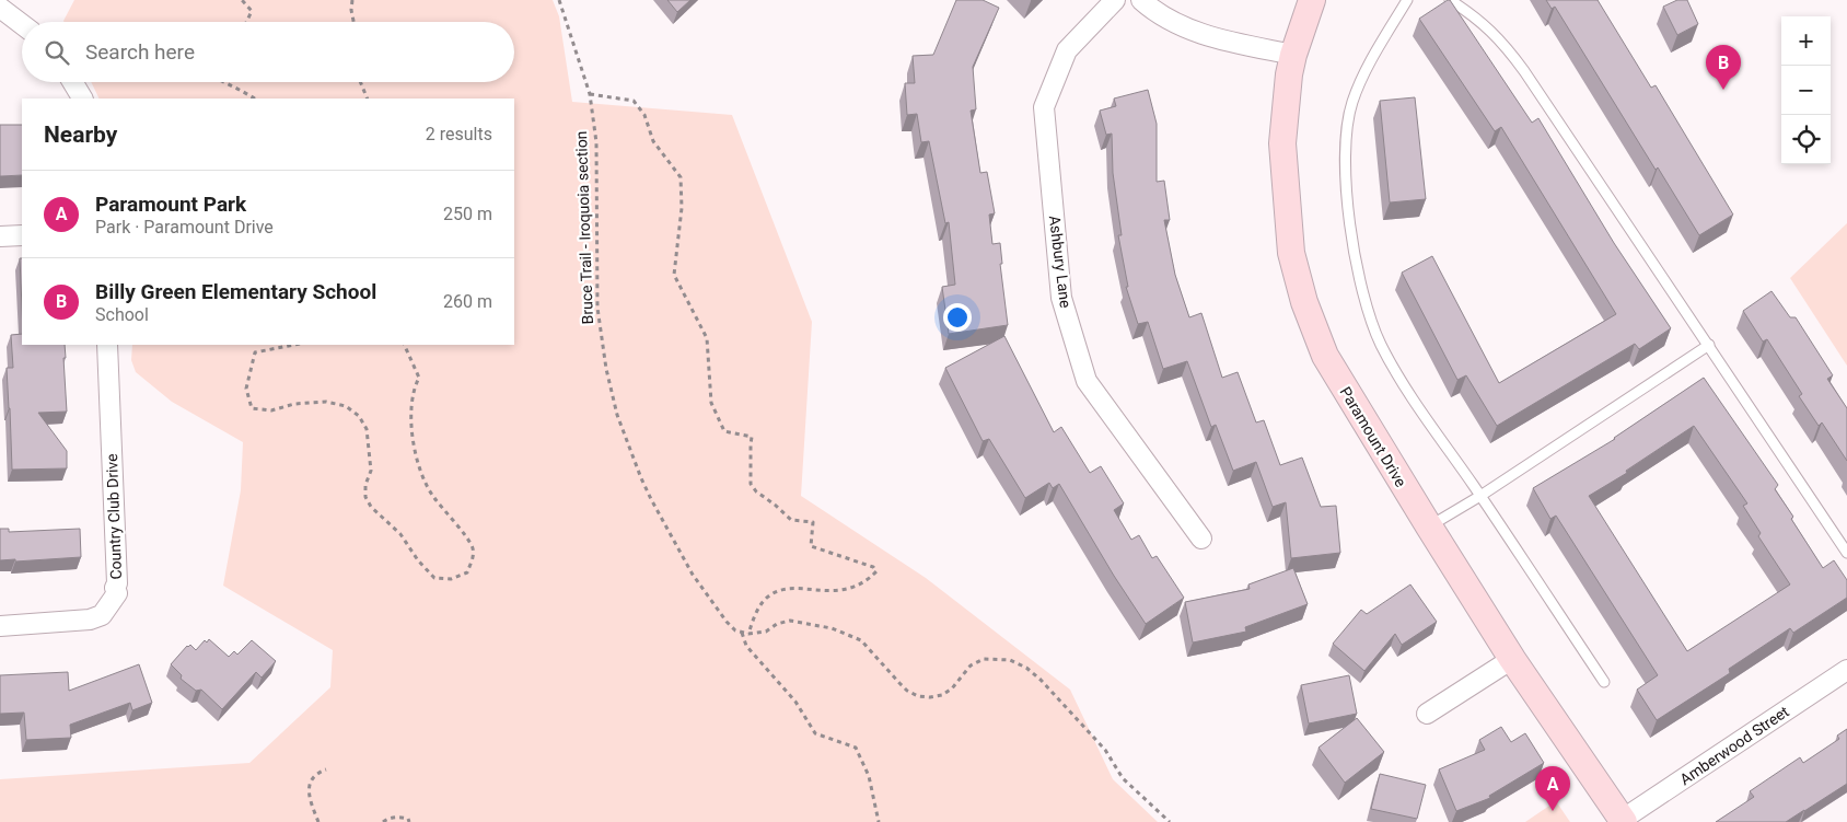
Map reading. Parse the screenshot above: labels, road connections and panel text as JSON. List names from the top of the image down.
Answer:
{
  "streets": {
    "street": [
      "Ashbury Lane",
      "Paramount Drive",
      "Country Club Drive",
      "Amberwood Street"
    ],
    "path": ["Bruce Trail - Iroquoia section"]
  },
  "crossings": [
    ["Paramount Drive", "Amberwood Street"]
  ],
  "page": {
    "map_buttons": ["+", "−"],
    "search": "Search here",
    "pins": ["B", "A"],
    "heading": ["Nearby", "2 results"],
    "list": [
      {
        "mark": "A",
        "name": "Paramount Park",
        "note": "Park · Paramount Drive",
        "value": "250 m"
      },
      {
        "mark": "B",
        "name": "Billy Green Elementary School",
        "note": "School",
        "value": "260 m"
      }
    ]
  }
}
